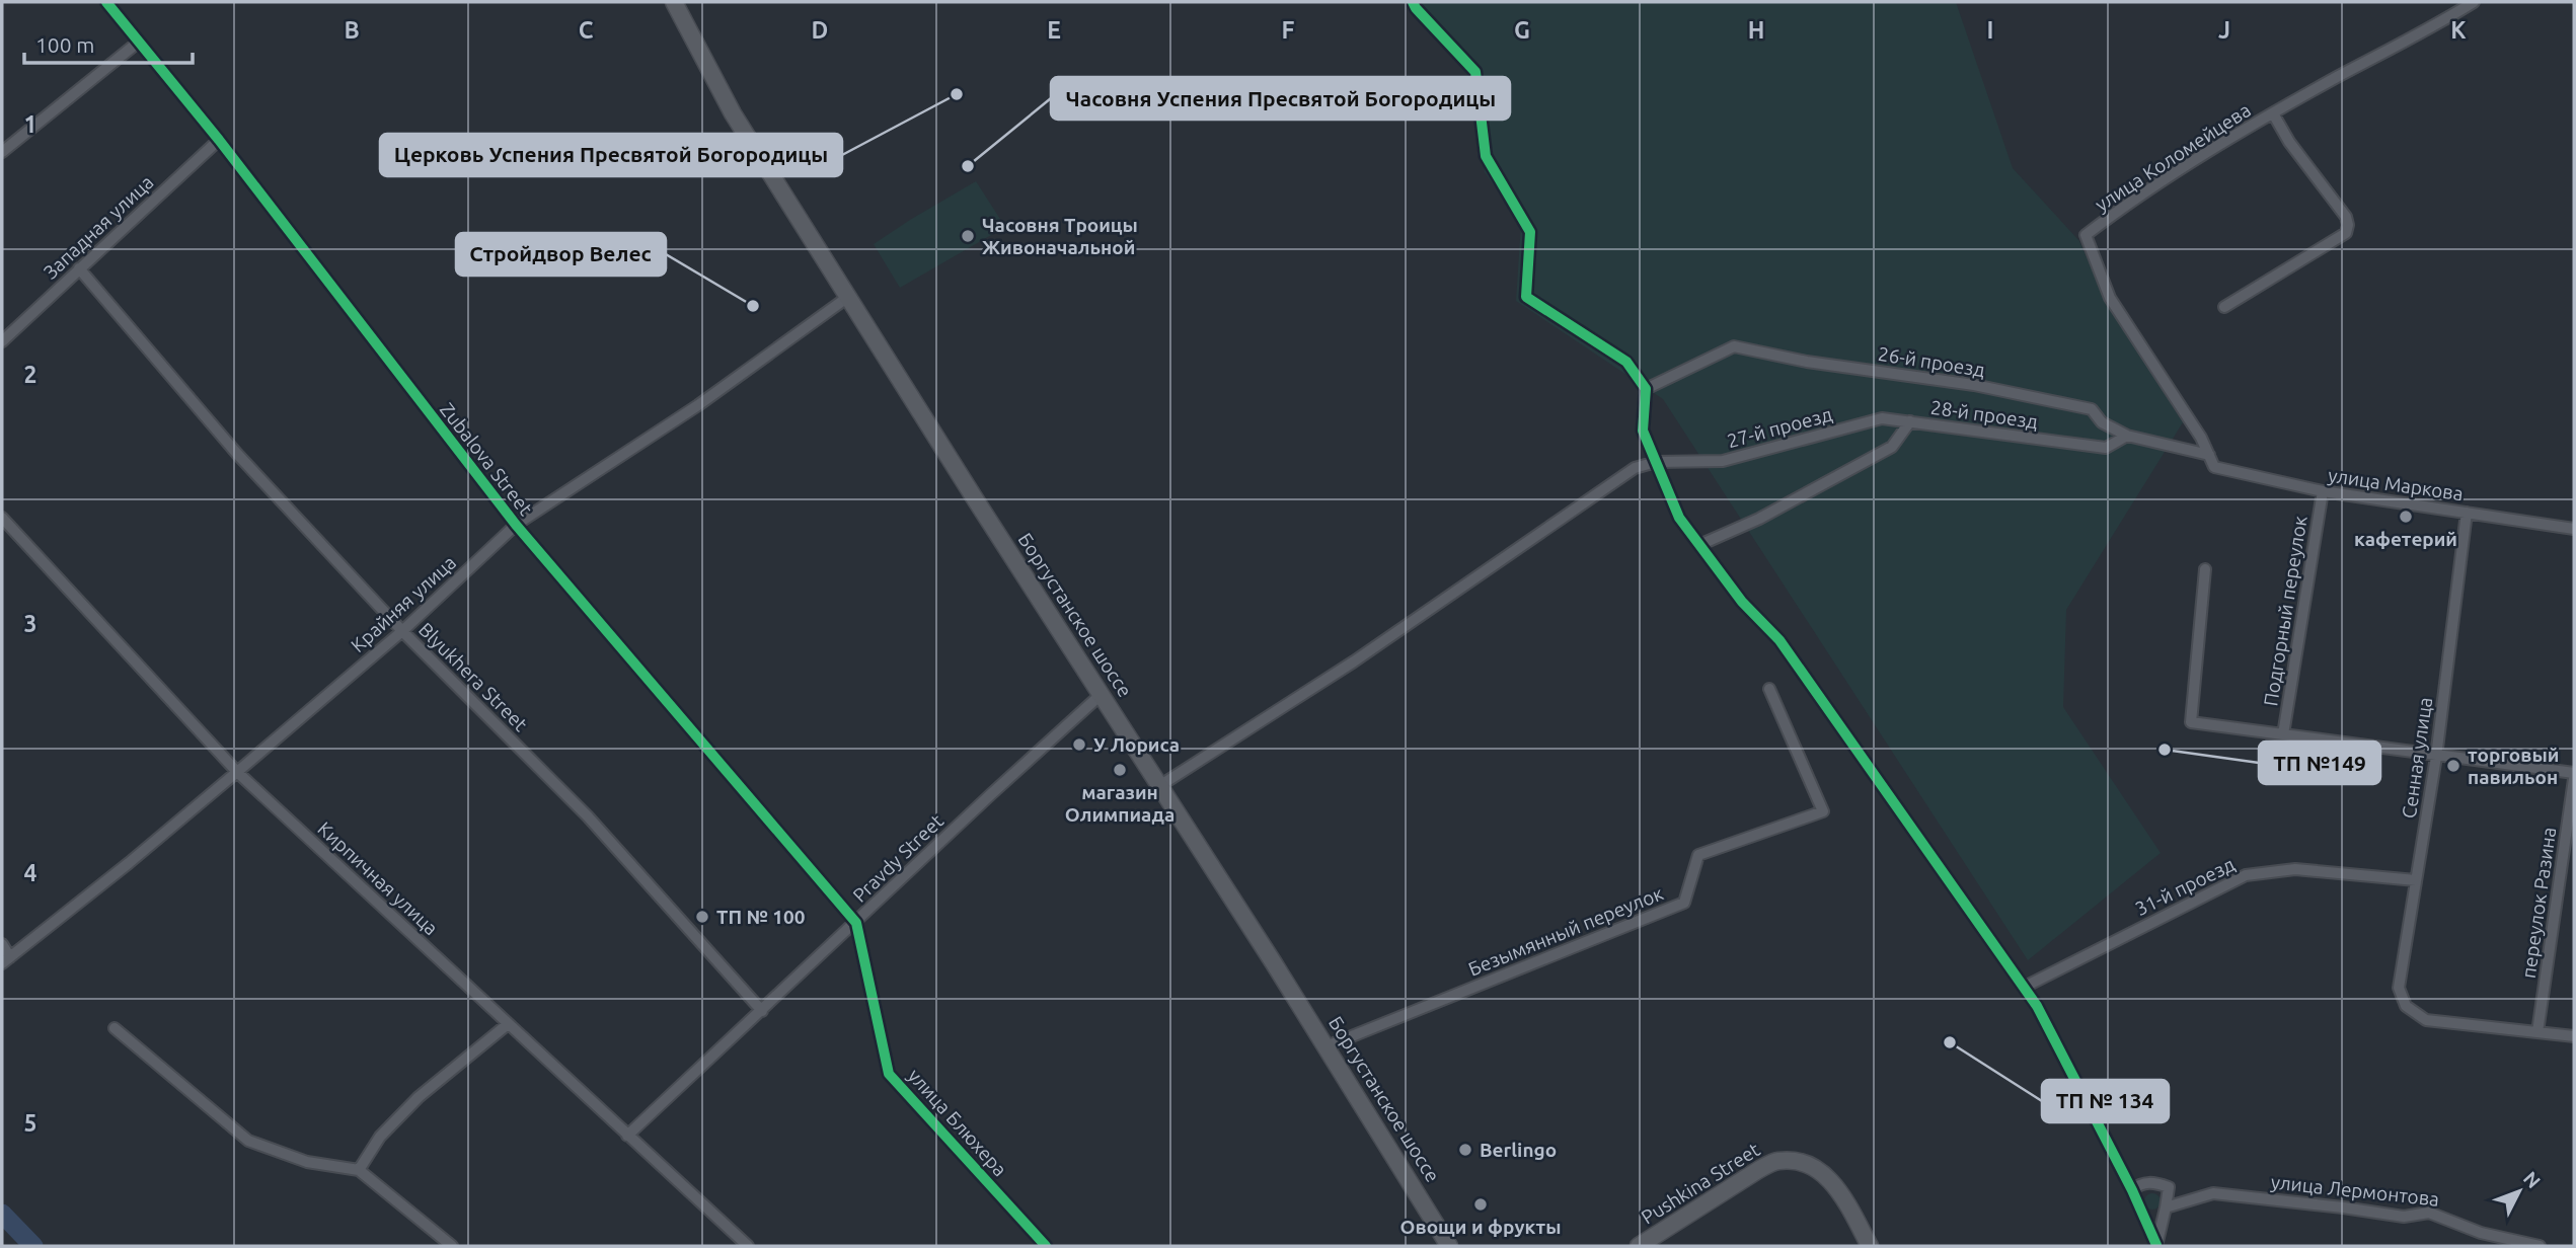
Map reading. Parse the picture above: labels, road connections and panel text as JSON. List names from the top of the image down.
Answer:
{
  "streets": {
    "street": [
      "улица Коломейцева",
      "Западная улица",
      "26-й проезд",
      "28-й проезд",
      "27-й проезд",
      "Zubalova Street",
      "улица Маркова",
      "Крайняя улица",
      "Подгорный переулок",
      "Боргустанское шоссе",
      "Blyukhera Street",
      "Сенная улица",
      "Pravdy Street",
      "Кирпичная улица",
      "31-й проезд",
      "переулок Разина",
      "Безымянный переулок",
      "улица Блюхера",
      "Pushkina Street",
      "улица Лермонтова"
    ]
  },
  "crossings": [
    ["улица Коломейцева", "26-й проезд"],
    ["улица Коломейцева", "улица Маркова"],
    ["Западная улица", "Zubalova Street"],
    ["Западная улица", "Blyukhera Street"],
    ["26-й проезд", "28-й проезд"],
    ["28-й проезд", "27-й проезд"],
    ["Zubalova Street", "Крайняя улица"],
    ["Zubalova Street", "Pravdy Street"],
    ["Zubalova Street", "улица Блюхера"],
    ["улица Маркова", "Подгорный переулок"],
    ["улица Маркова", "Сенная улица"],
    ["Крайняя улица", "Боргустанское шоссе"],
    ["Крайняя улица", "Blyukhera Street"],
    ["Крайняя улица", "Кирпичная улица"],
    ["Боргустанское шоссе", "Pravdy Street"],
    ["Боргустанское шоссе", "Безымянный переулок"],
    ["Blyukhera Street", "Pravdy Street"],
    ["Сенная улица", "31-й проезд"],
    ["Сенная улица", "переулок Разина"],
    ["Pravdy Street", "Кирпичная улица"],
    ["Pravdy Street", "улица Блюхера"]
  ],
  "places": [
    "Церковь Успения Пресвятой Богородицы",
    "Часовня Успения Пресвятой Богородицы",
    "Часовня Троицы Живоначальной",
    "Стройдвор Велес",
    "кафетерий",
    "У Лориса",
    "ТП №149",
    "торговый павильон",
    "магазин Олимпиада",
    "ТП № 100",
    "ТП № 134",
    "Berlingo",
    "Овощи и фрукты"
  ],
  "scale_bar": "100 m",
  "north": "top right",
  "grid": {
    "columns": [
      "B",
      "C",
      "D",
      "E",
      "F",
      "G",
      "H",
      "I",
      "J",
      "K"
    ],
    "rows": [
      "1",
      "2",
      "3",
      "4",
      "5"
    ]
  }
}
